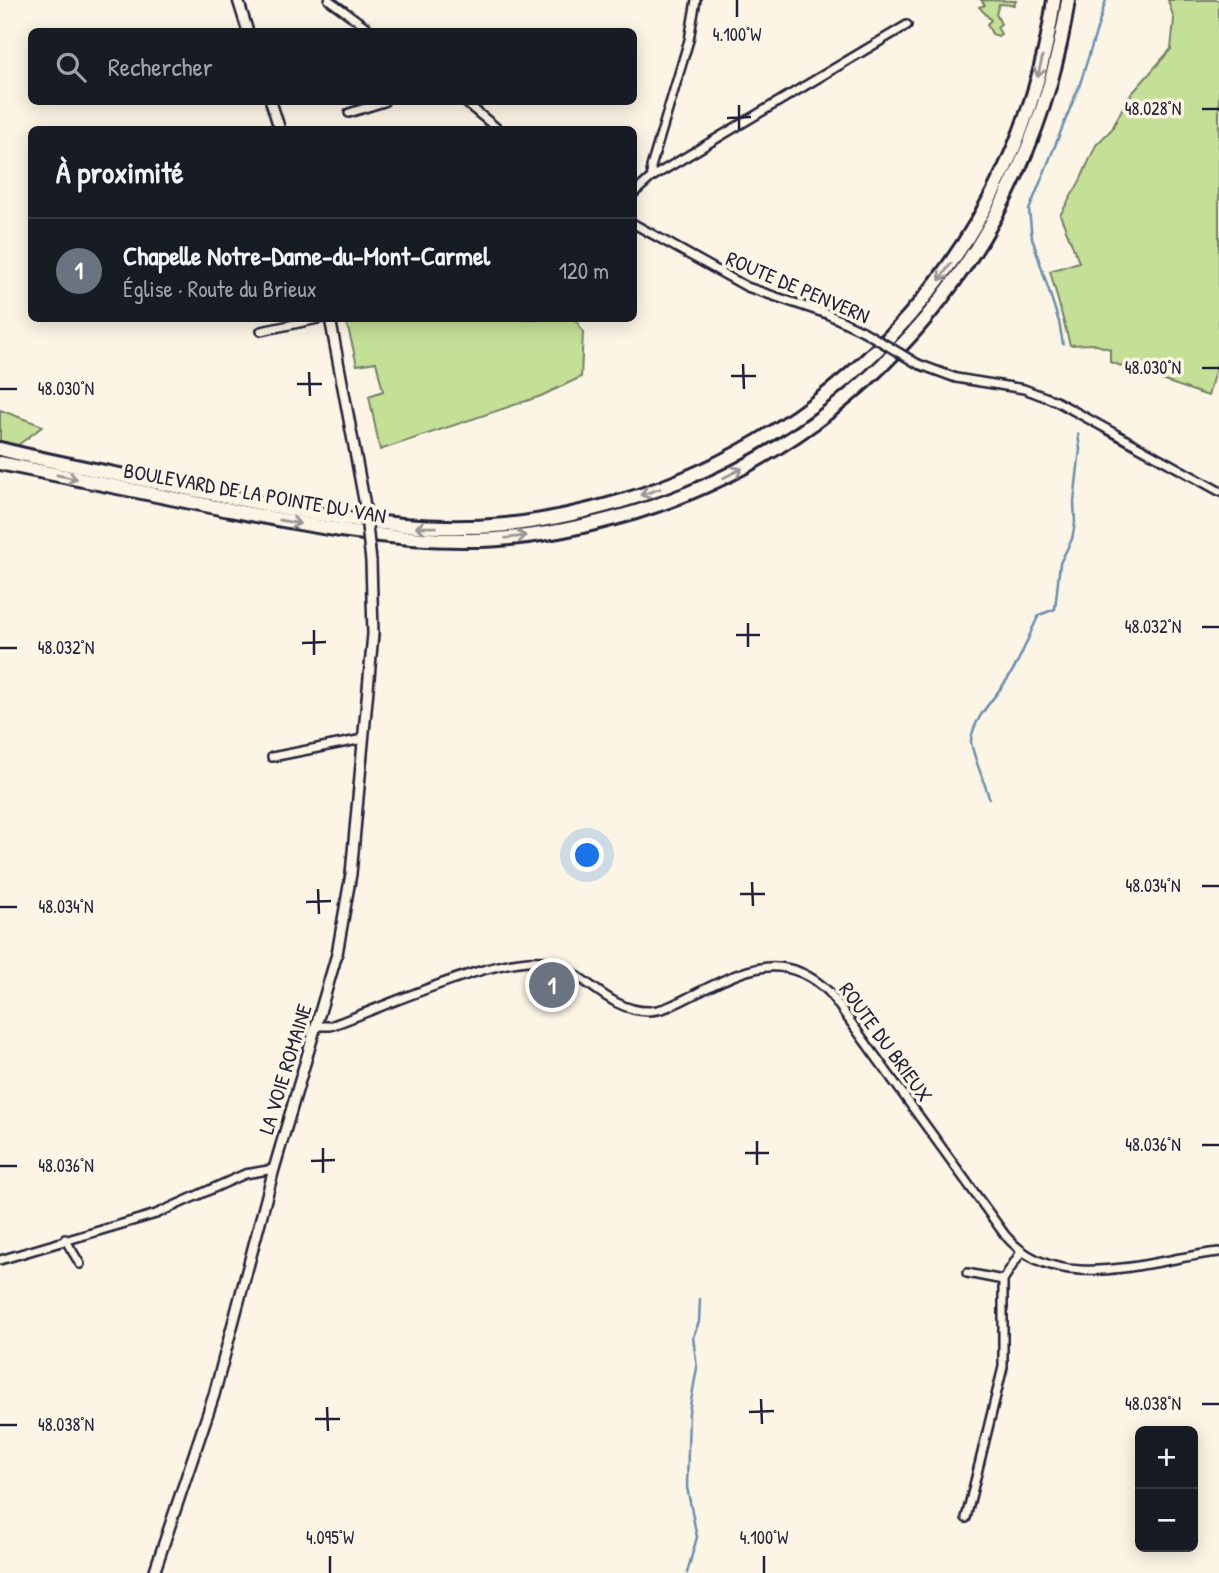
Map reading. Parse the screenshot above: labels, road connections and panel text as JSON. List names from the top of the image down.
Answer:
{
  "streets": {
    "highway": ["BOULEVARD DE LA POINTE DU VAN"],
    "street": ["ROUTE DE PENVERN", "ROUTE DU BRIEUX", "LA VOIE ROMAINE"]
  },
  "crossings": [
    ["ROUTE DU BRIEUX", "LA VOIE ROMAINE"]
  ],
  "page": {
    "search": "Rechercher",
    "heading": "À proximité",
    "list": [
      {
        "mark": "1",
        "name": "Chapelle Notre-Dame-du-Mont-Carmel",
        "note": "Église · Route du Brieux",
        "value": "120 m"
      }
    ],
    "pins": "1",
    "map_buttons": ["+", "−"]
  },
  "coordinates": [
    "4.100°W",
    "48.028°N",
    "48.030°N",
    "48.032°N",
    "48.034°N",
    "48.036°N",
    "48.038°N",
    "4.095°W"
  ]
}
